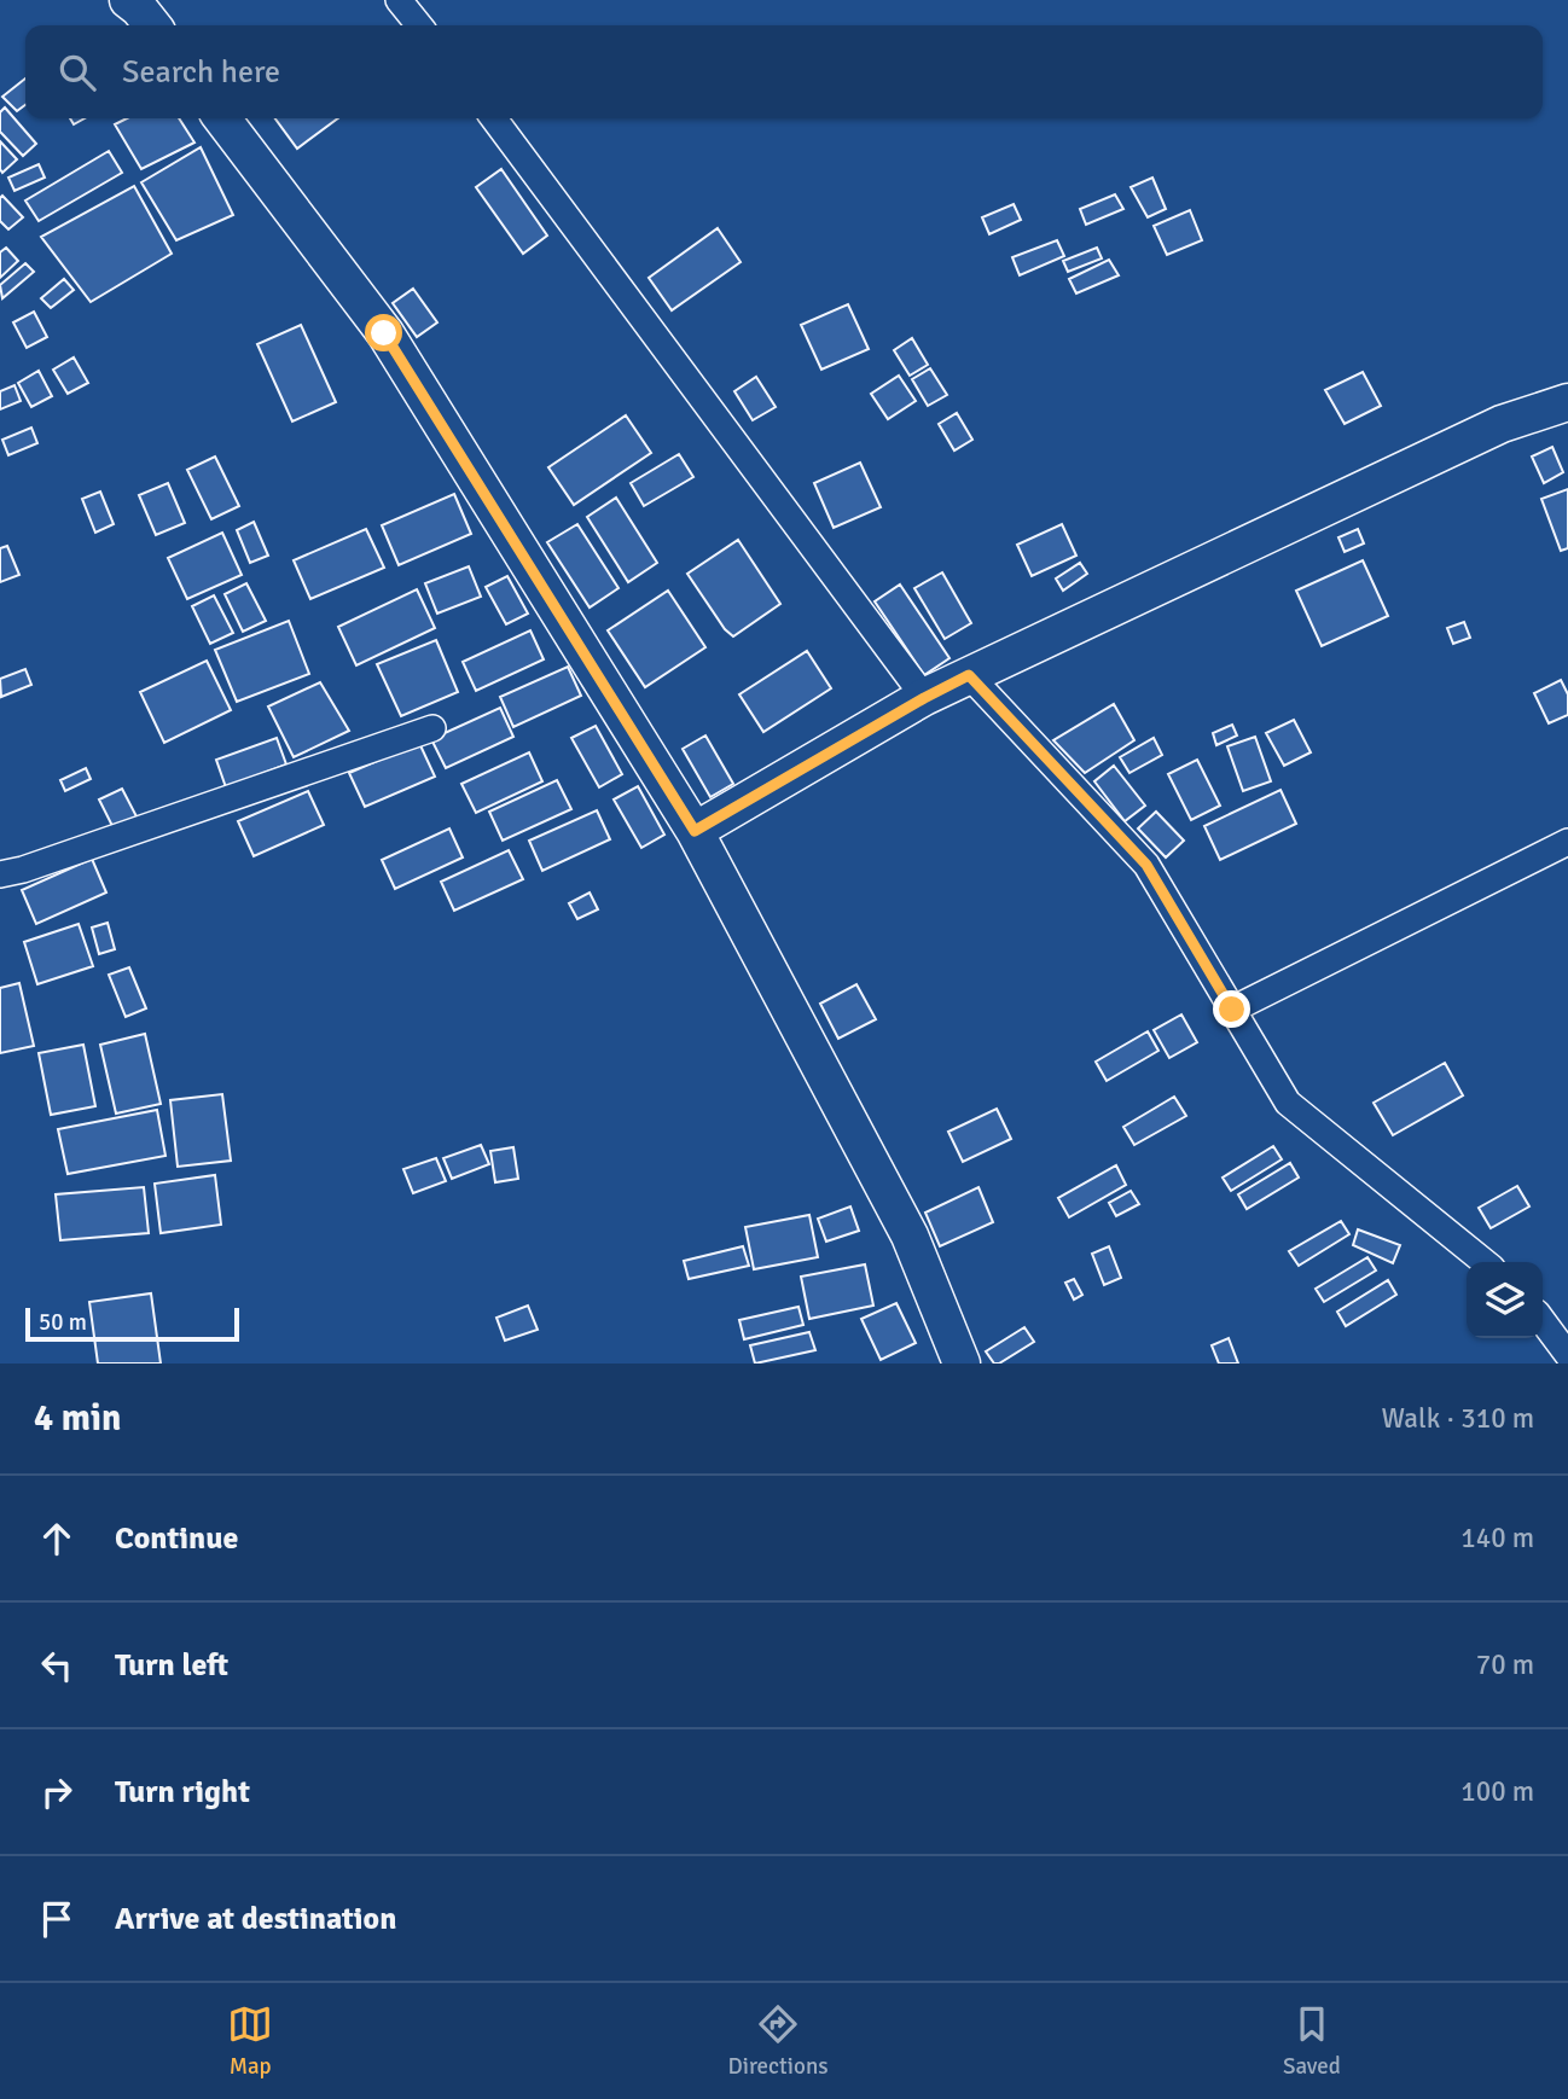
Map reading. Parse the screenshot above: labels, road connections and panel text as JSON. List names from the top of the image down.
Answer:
{
  "scale_bar": "50 m",
  "page": {
    "search": "Search here",
    "scale": "50 m",
    "heading": ["4 min", "Walk · 310 m"],
    "list": [
      ["Continue", "140 m"],
      ["Turn left", "70 m"],
      ["Turn right", "100 m"],
      "Arrive at destination"
    ],
    "nav": ["Map", "Directions", "Saved"]
  }
}
